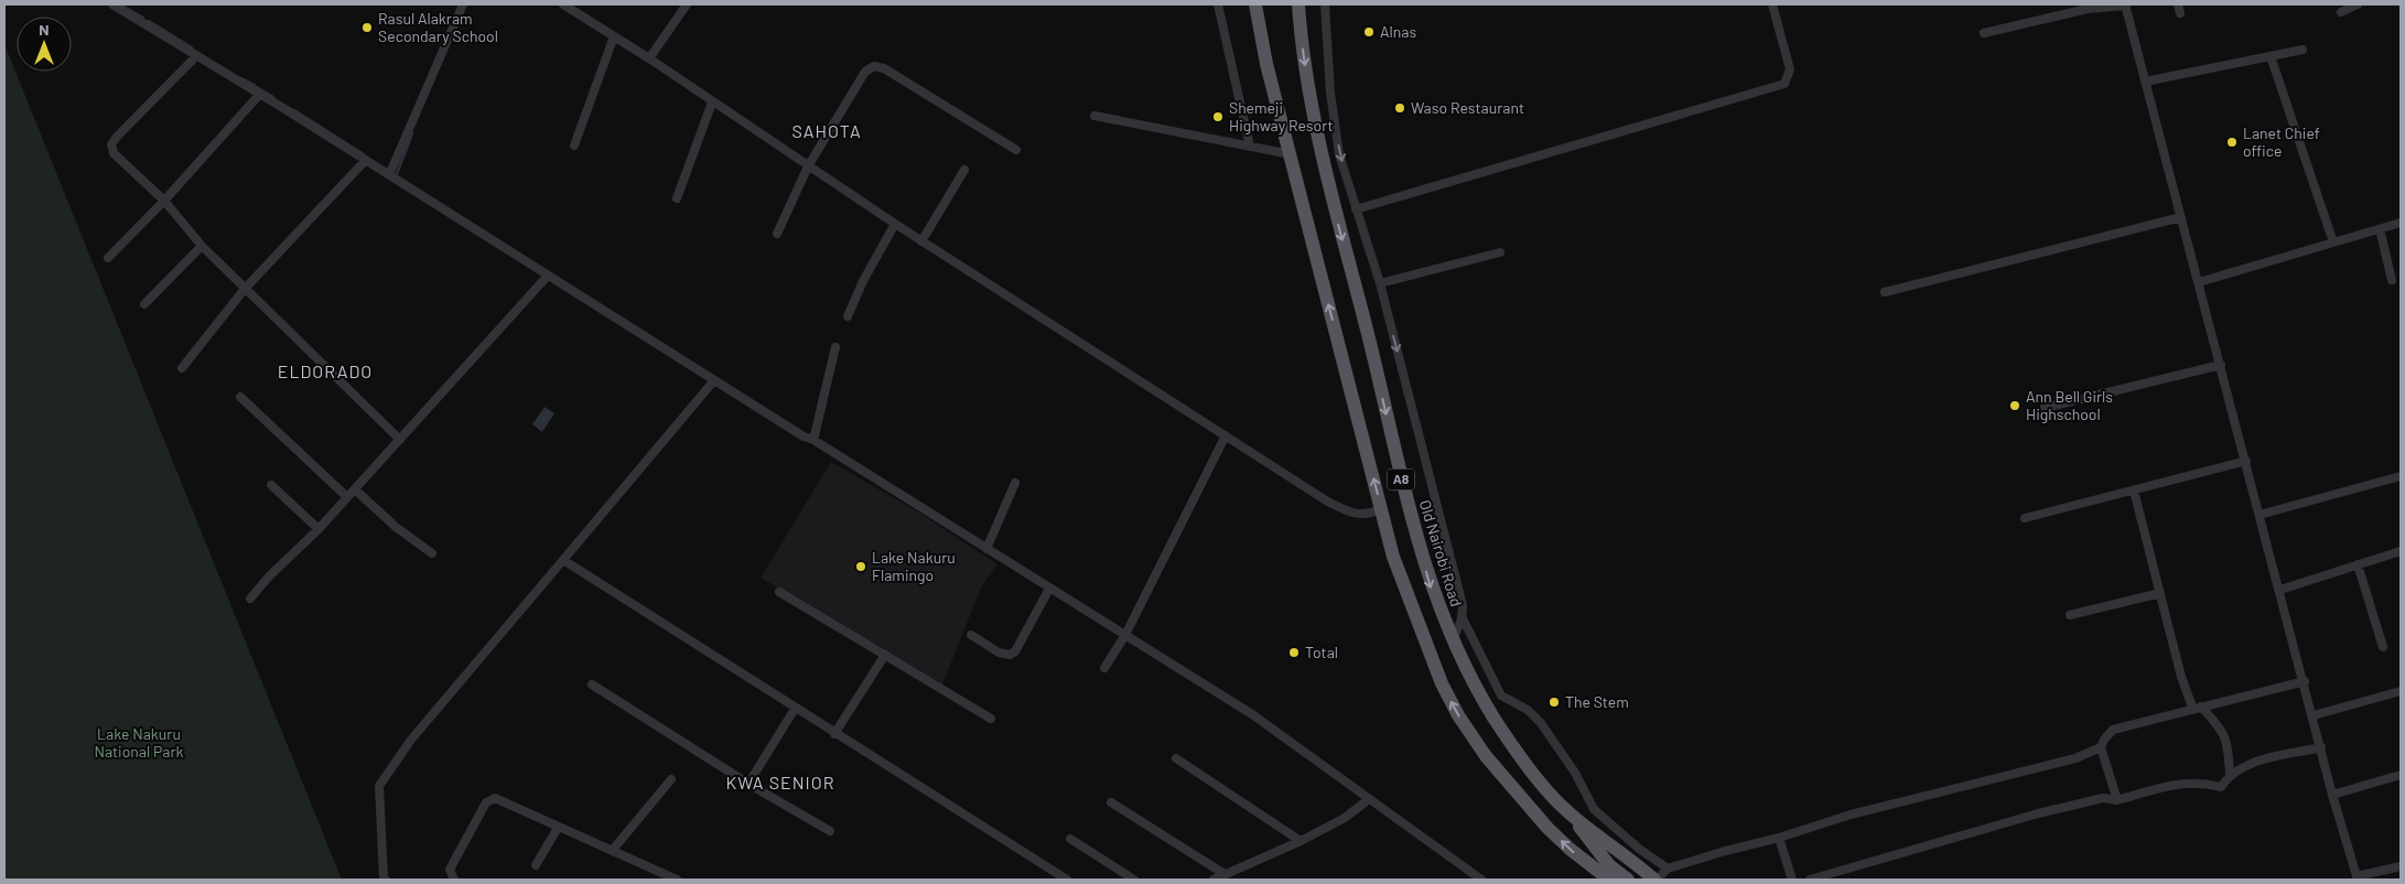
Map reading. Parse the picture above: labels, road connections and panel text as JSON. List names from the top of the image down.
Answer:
{
  "streets": {
    "highway": ["A8", "Old Nairobi Road"]
  },
  "districts": ["SAHOTA", "ELDORADO", "KWA SENIOR"],
  "parks": ["Lake Nakuru National Park"],
  "places": [
    "Rasul Alakram Secondary School",
    "Alnas",
    "Waso Restaurant",
    "Shemeji Highway Resort",
    "Lanet Chief office",
    "Ann Bell Girls Highschool",
    "Lake Nakuru Flamingo",
    "Total",
    "The Stem"
  ],
  "north": "top"
}
